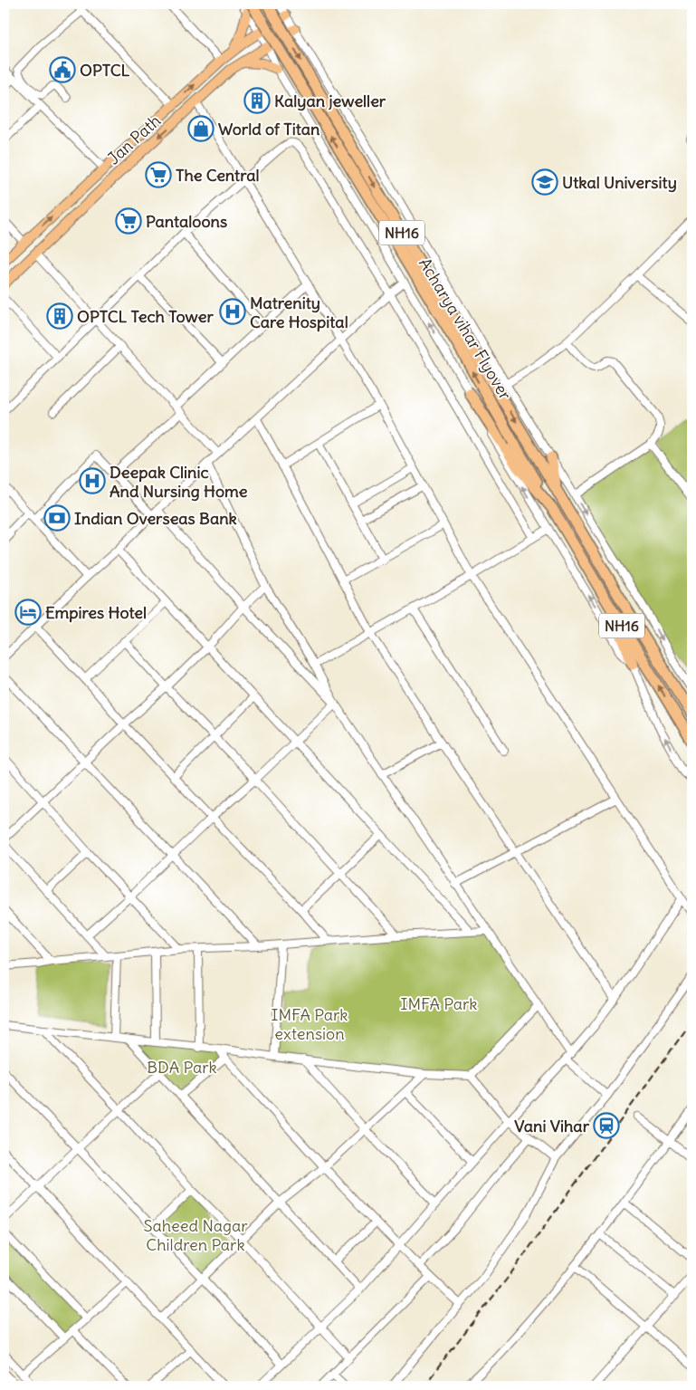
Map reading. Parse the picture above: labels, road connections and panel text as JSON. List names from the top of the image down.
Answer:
{
  "streets": {
    "highway": ["NH16", "Acharya vihar Flyover"],
    "main road": ["Jan Path"]
  },
  "crossings": [
    ["NH16", "Acharya vihar Flyover"]
  ],
  "parks": [
    "IMFA Park",
    "IMFA Park extension",
    "BDA Park",
    "Saheed Nagar Children Park"
  ],
  "places": {
    "public building": ["OPTCL"],
    "building": ["Kalyan jeweller", "OPTCL Tech Tower"],
    "shop": ["World of Titan"],
    "supermarket": ["The Central", "Pantaloons"],
    "school or university": ["Utkal University"],
    "hospital": ["Matrenity Care Hospital", "Deepak Clinic And Nursing Home"],
    "bank": ["Indian Overseas Bank"],
    "hotel": ["Empires Hotel"],
    "station": ["Vani Vihar"]
  }
}
